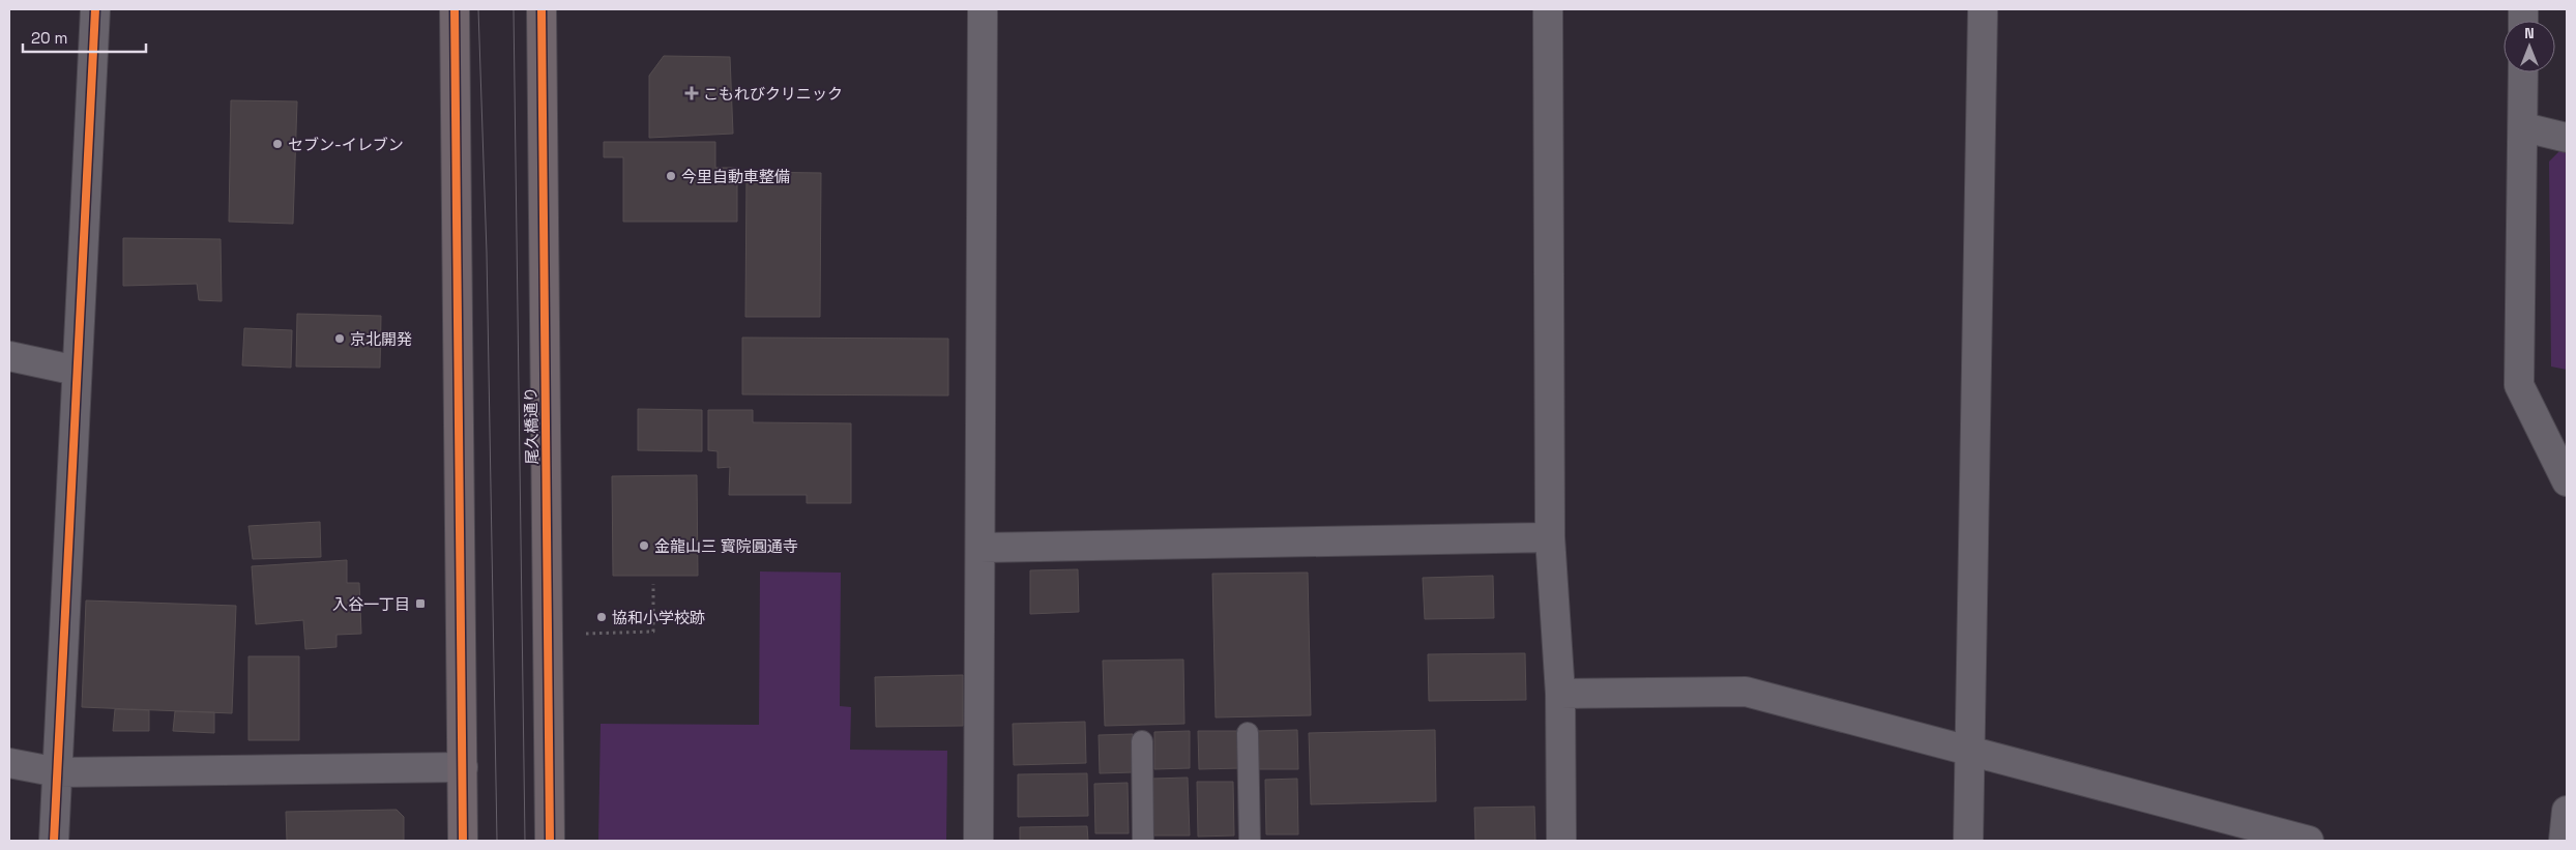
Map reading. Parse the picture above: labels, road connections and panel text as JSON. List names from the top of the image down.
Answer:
{
  "streets": {
    "main road": ["尾久橋通り"]
  },
  "places": {
    "health": ["こもれびクリニック"],
    "other": [
      "セブン-イレブン",
      "今里自動車整備",
      "京北開発",
      "金龍山三 寳院圓通寺",
      "協和小学校跡"
    ],
    "transit": ["入谷一丁目"]
  },
  "scale_bar": "20 m",
  "north": "top"
}
